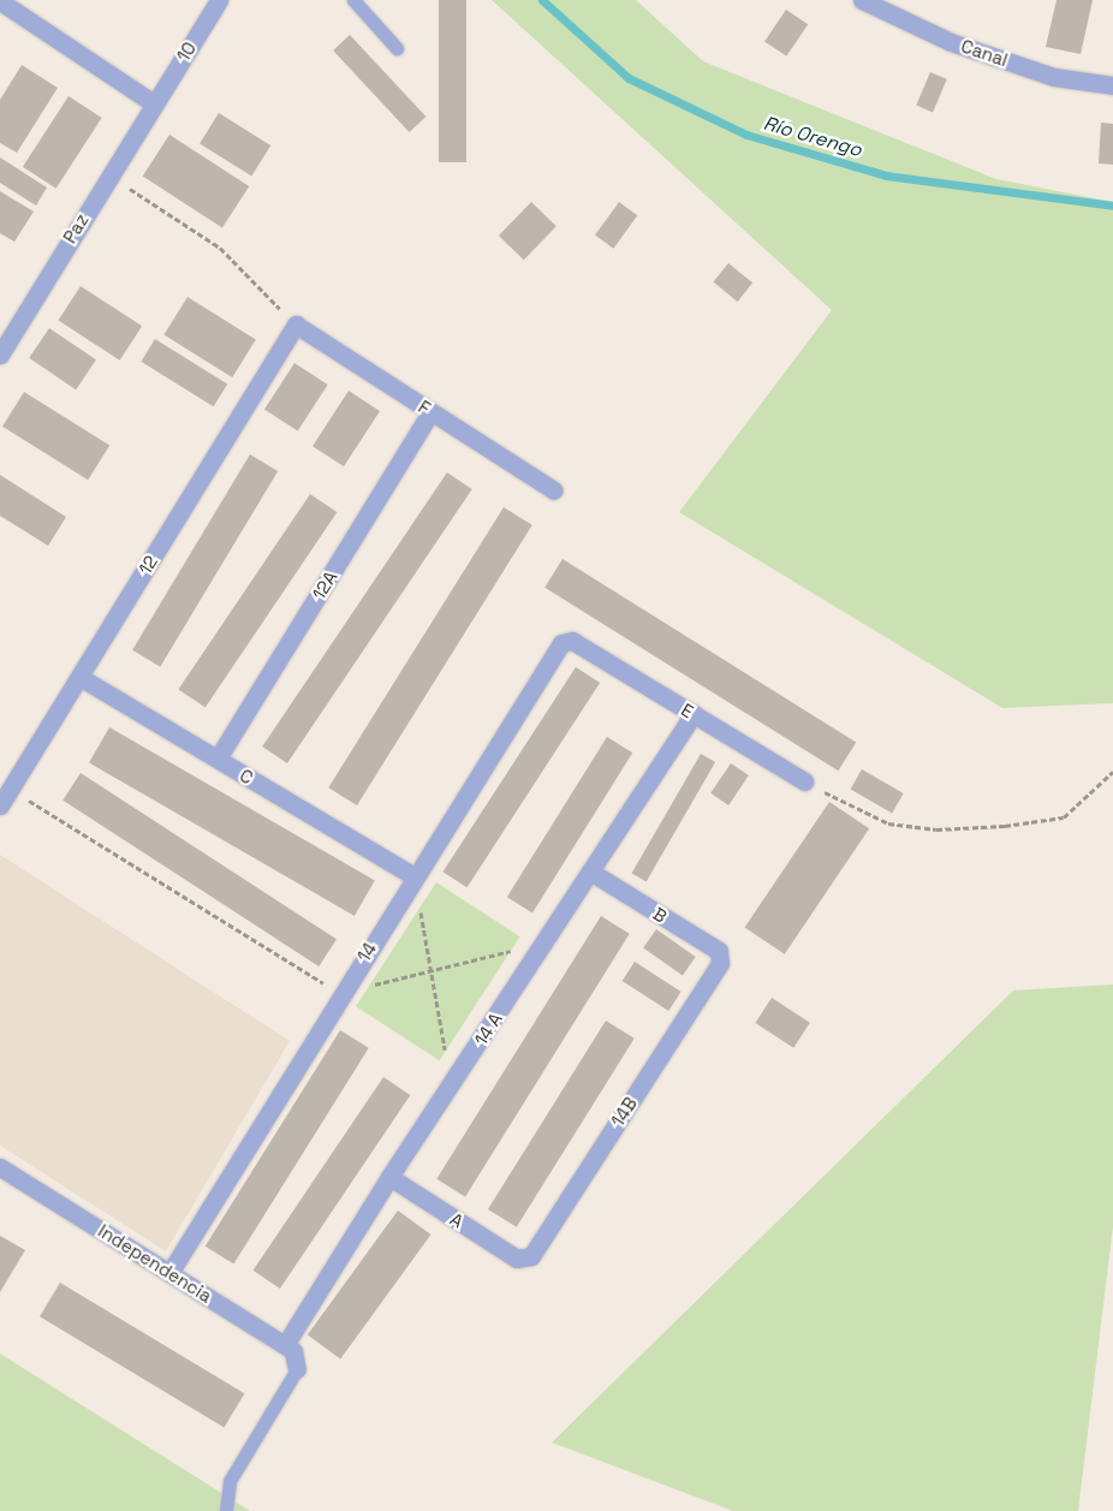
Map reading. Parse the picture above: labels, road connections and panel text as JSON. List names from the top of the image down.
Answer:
{
  "streets": {
    "street": [
      "10",
      "Canal",
      "Paz",
      "F",
      "12",
      "12A",
      "E",
      "C",
      "B",
      "14",
      "14 A",
      "14B",
      "A",
      "Independencia"
    ]
  },
  "crossings": [
    ["10", "Paz"],
    ["F", "12"],
    ["F", "12A"],
    ["12", "C"],
    ["12A", "C"],
    ["E", "14"],
    ["E", "14 A"],
    ["C", "14"],
    ["B", "14 A"],
    ["B", "14B"],
    ["14", "Independencia"],
    ["14 A", "A"],
    ["14 A", "Independencia"],
    ["14B", "A"]
  ],
  "water": ["Río Orengo"]
}
